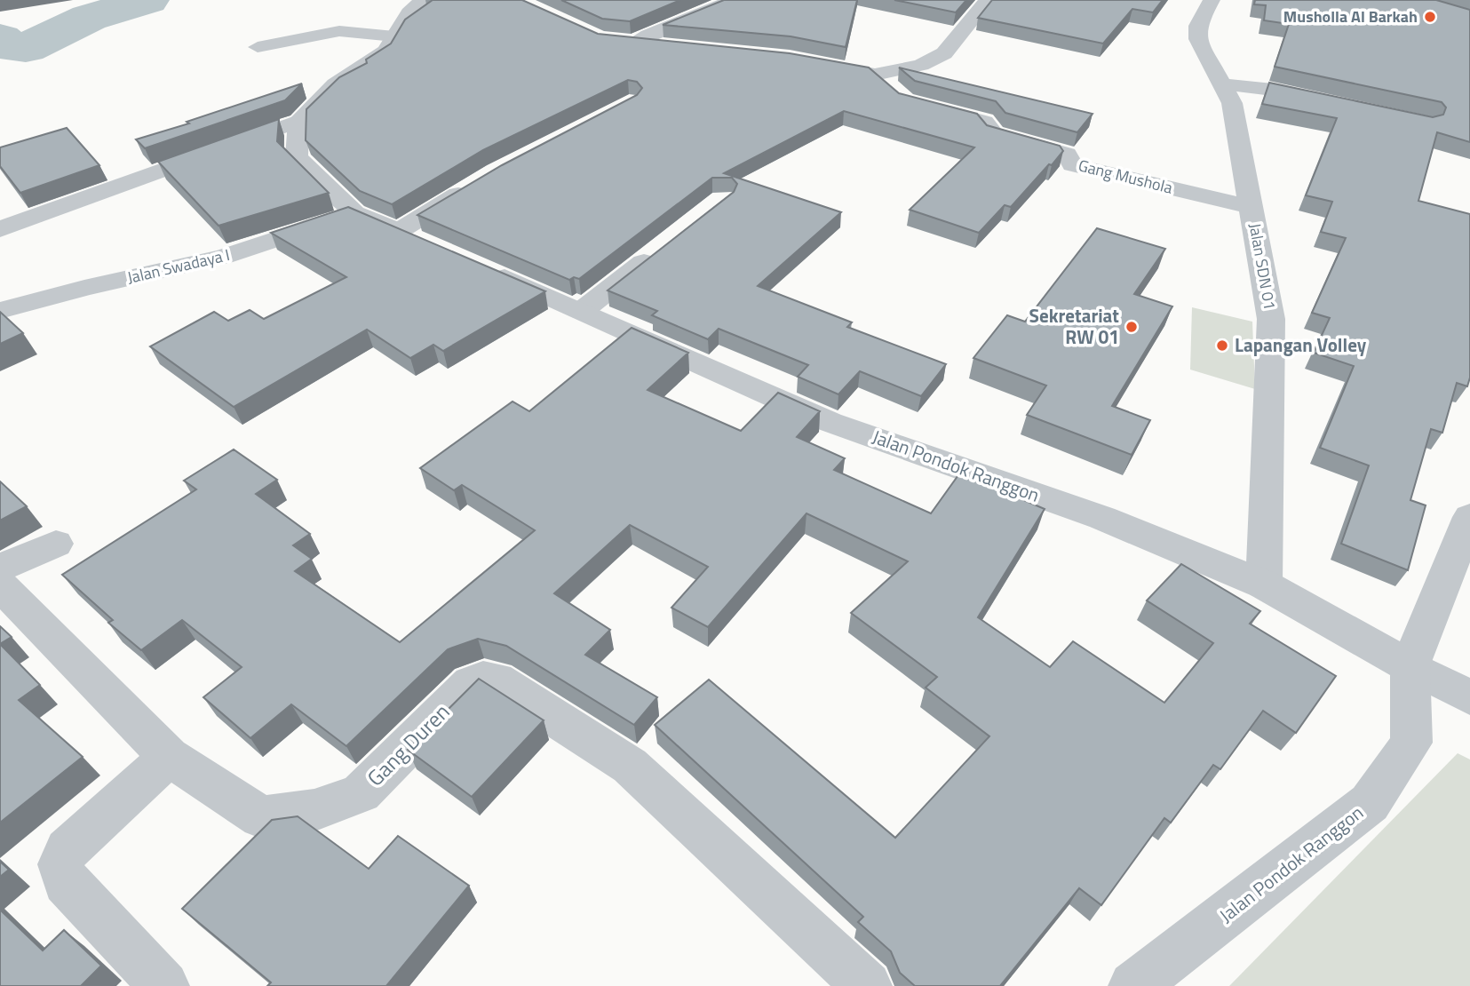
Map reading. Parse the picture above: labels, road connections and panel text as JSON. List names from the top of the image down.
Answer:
{
  "streets": {
    "street": [
      "Gang Mushola",
      "Jalan Swadaya I",
      "Jalan SDN 01",
      "Jalan Pondok Ranggon",
      "Gang Duren"
    ]
  },
  "crossings": [
    ["Gang Mushola", "Jalan SDN 01"],
    ["Jalan SDN 01", "Jalan Pondok Ranggon"]
  ],
  "places": ["Musholla Al Barkah", "Sekretariat RW 01", "Lapangan Volley"]
}
